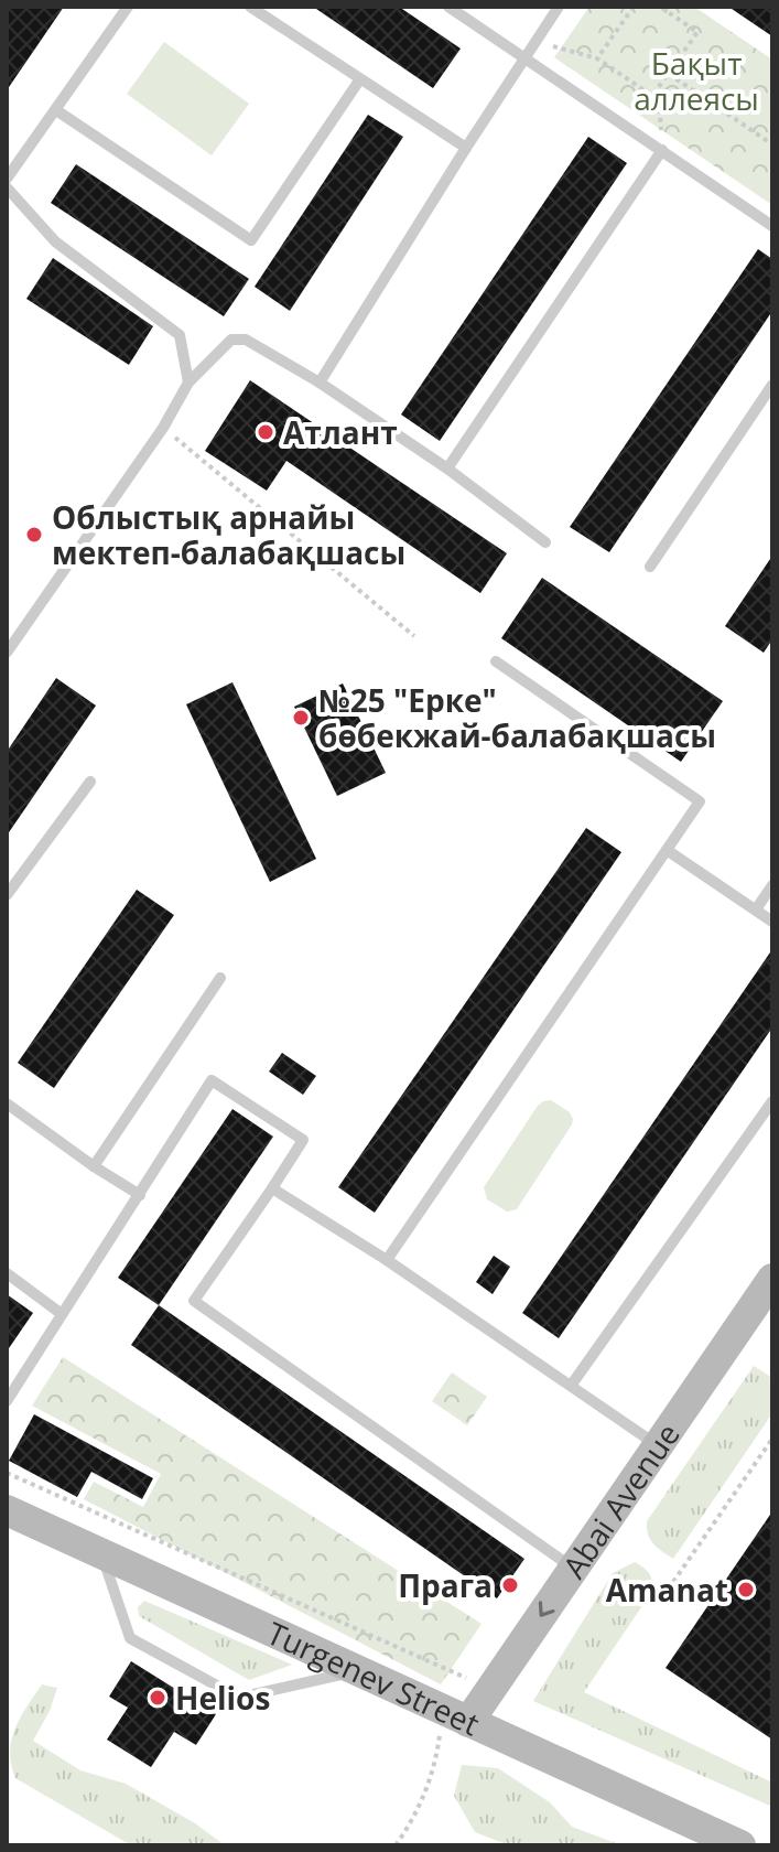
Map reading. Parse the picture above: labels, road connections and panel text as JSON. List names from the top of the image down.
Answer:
{
  "streets": {
    "main road": ["Abai Avenue", "Turgenev Street"]
  },
  "crossings": [
    ["Abai Avenue", "Turgenev Street"]
  ],
  "parks": ["Бақыт аллеясы"],
  "places": [
    "Атлант",
    "Облыстық арнайы мектеп-балабақшасы",
    "№25 \"Ерке\" бөбекжай-балабақшасы",
    "Прага",
    "Amanat",
    "Helios"
  ]
}
